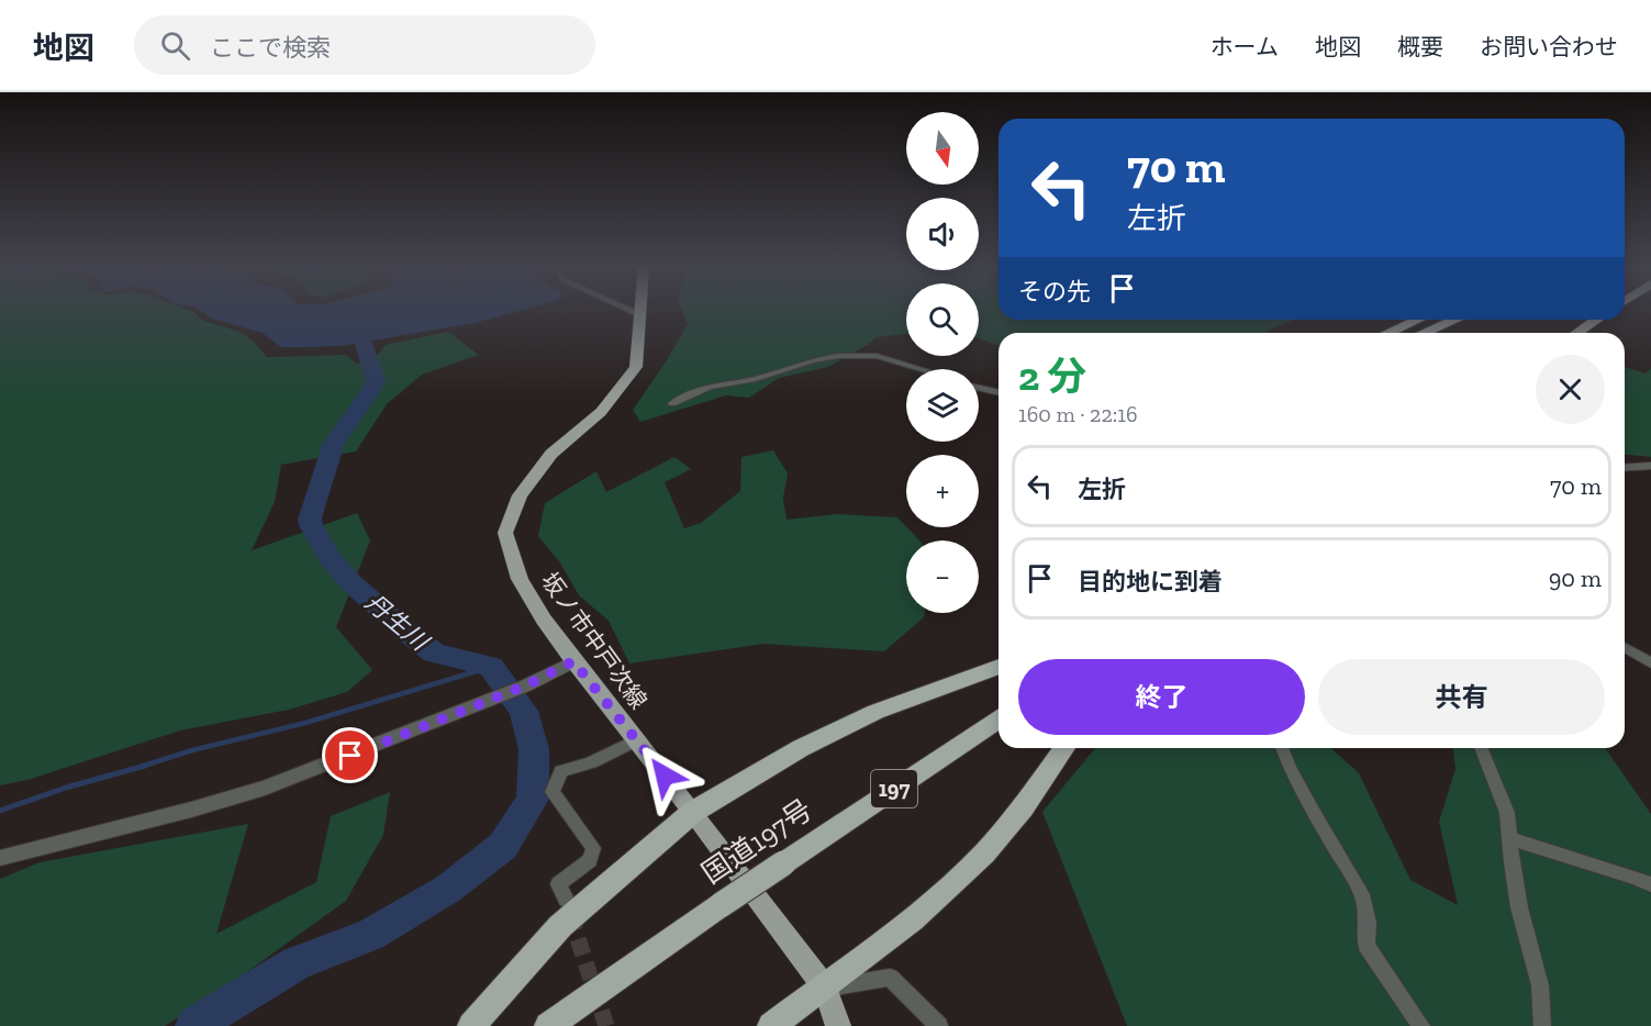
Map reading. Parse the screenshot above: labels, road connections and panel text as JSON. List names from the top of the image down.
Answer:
{
  "streets": {
    "highway": ["197", "国道197号"],
    "main road": ["坂ノ市中戸次線"]
  },
  "water": ["丹生川"],
  "north": "bottom",
  "page": {
    "header": "地図",
    "search": "ここで検索",
    "nav": [
      "ホーム",
      "地図",
      "概要",
      "お問い合わせ"
    ],
    "map_buttons": ["+", "−"],
    "turn": ["70 m", "左折"],
    "then": "その先",
    "heading": ["2 分", "160 m · 22:16"],
    "list": [
      {
        "name": "左折",
        "value": "70 m"
      },
      {
        "name": "目的地に到着",
        "value": "90 m"
      }
    ],
    "buttons": ["終了", "共有"]
  }
}
